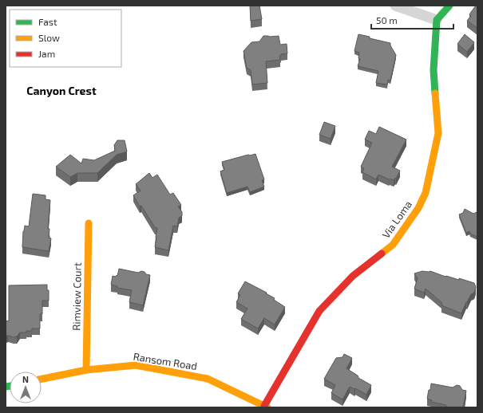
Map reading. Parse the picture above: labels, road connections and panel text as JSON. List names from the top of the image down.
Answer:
{
  "streets": {
    "street": ["Via Loma", "Rimview Court", "Ransom Road"]
  },
  "crossings": [
    ["Via Loma", "Ransom Road"],
    ["Rimview Court", "Ransom Road"]
  ],
  "districts": ["Canyon Crest"],
  "legend": ["Fast", "Slow", "Jam"],
  "scale_bar": "50 m",
  "north": "top"
}
